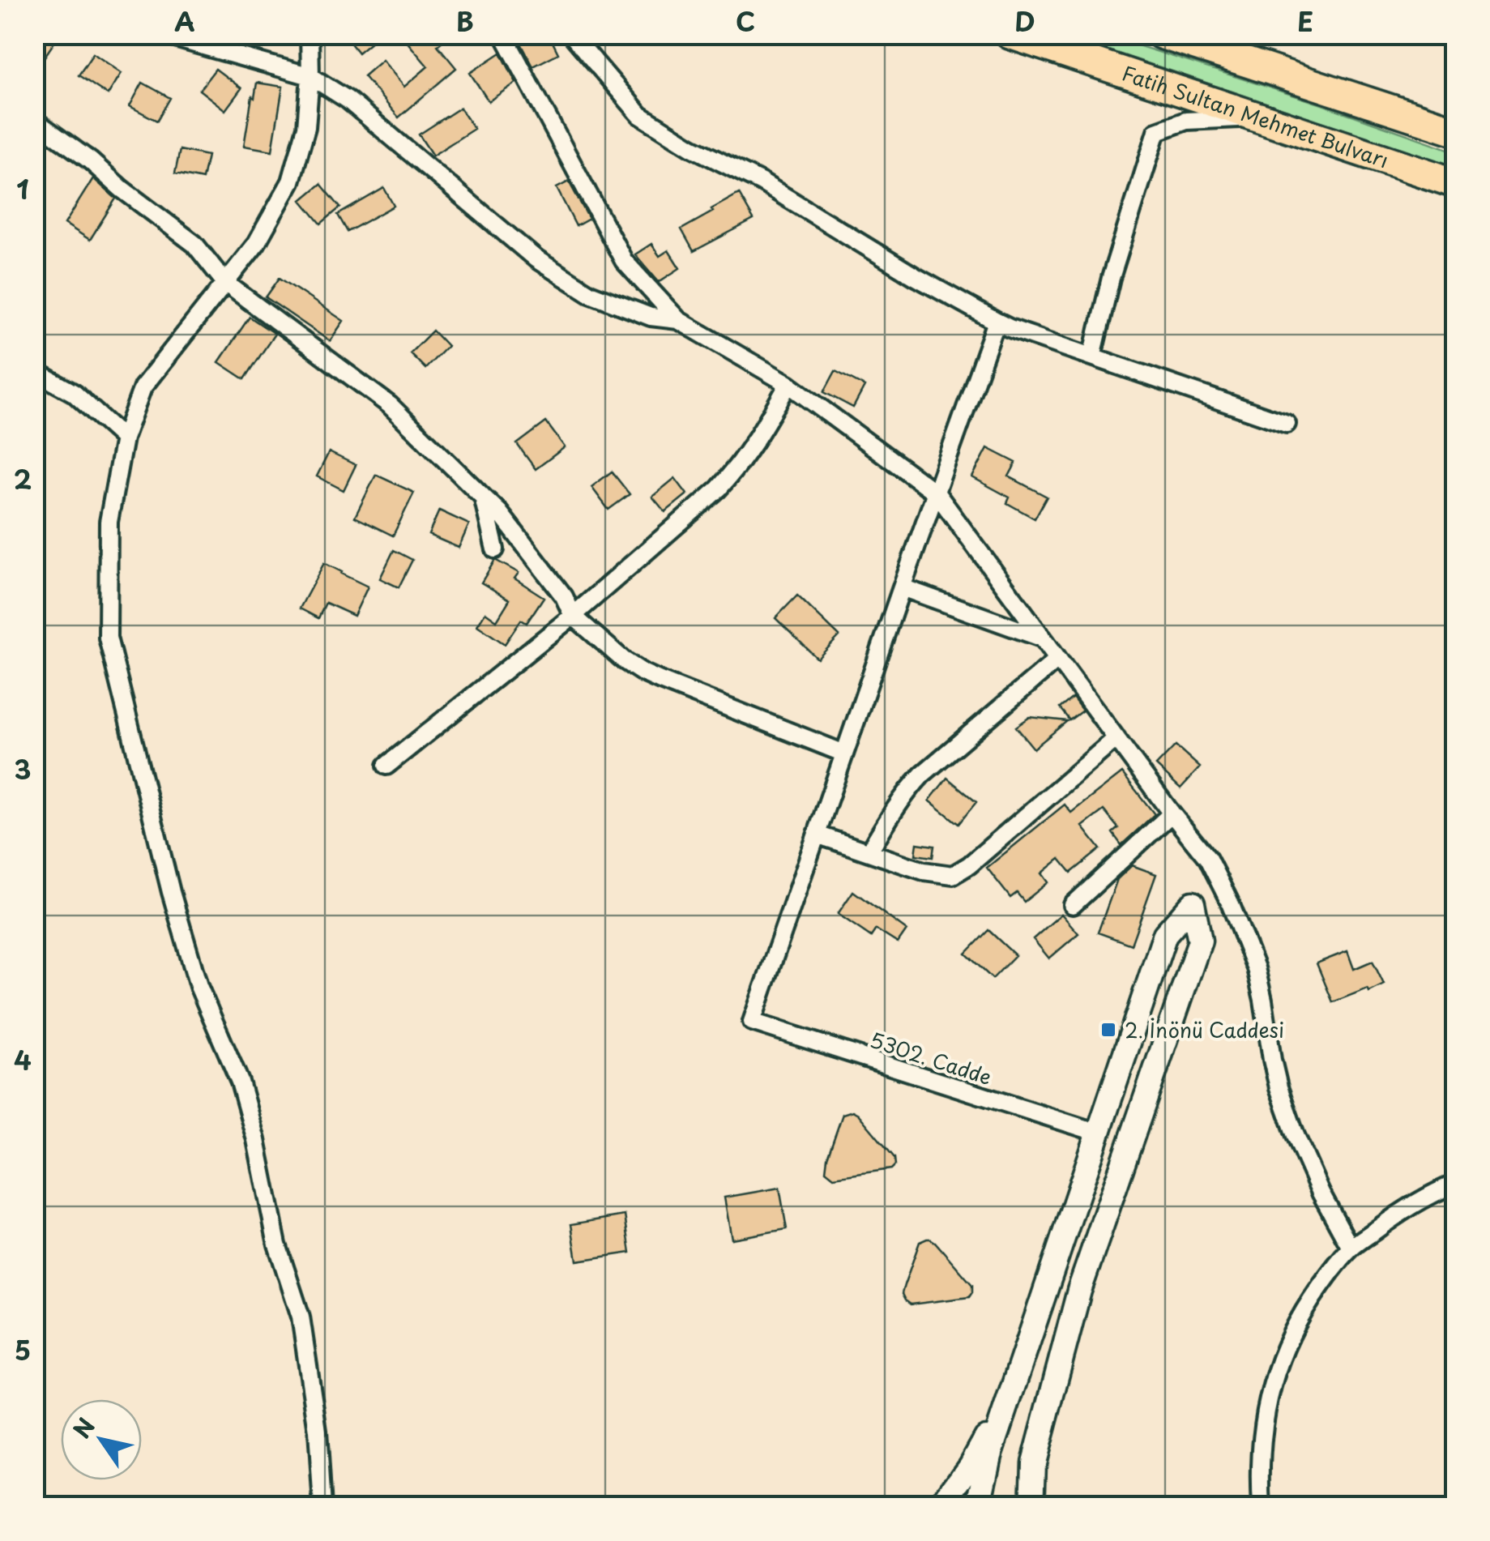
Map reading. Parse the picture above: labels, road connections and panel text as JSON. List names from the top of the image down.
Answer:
{
  "streets": {
    "highway": ["Fatih Sultan Mehmet Bulvarı"],
    "street": ["5302. Cadde"]
  },
  "places": {
    "transit": ["2. İnönü Caddesi"]
  },
  "north": "top left",
  "grid": {
    "columns": [
      "A",
      "B",
      "C",
      "D",
      "E"
    ],
    "rows": [
      "1",
      "2",
      "3",
      "4",
      "5"
    ]
  }
}
